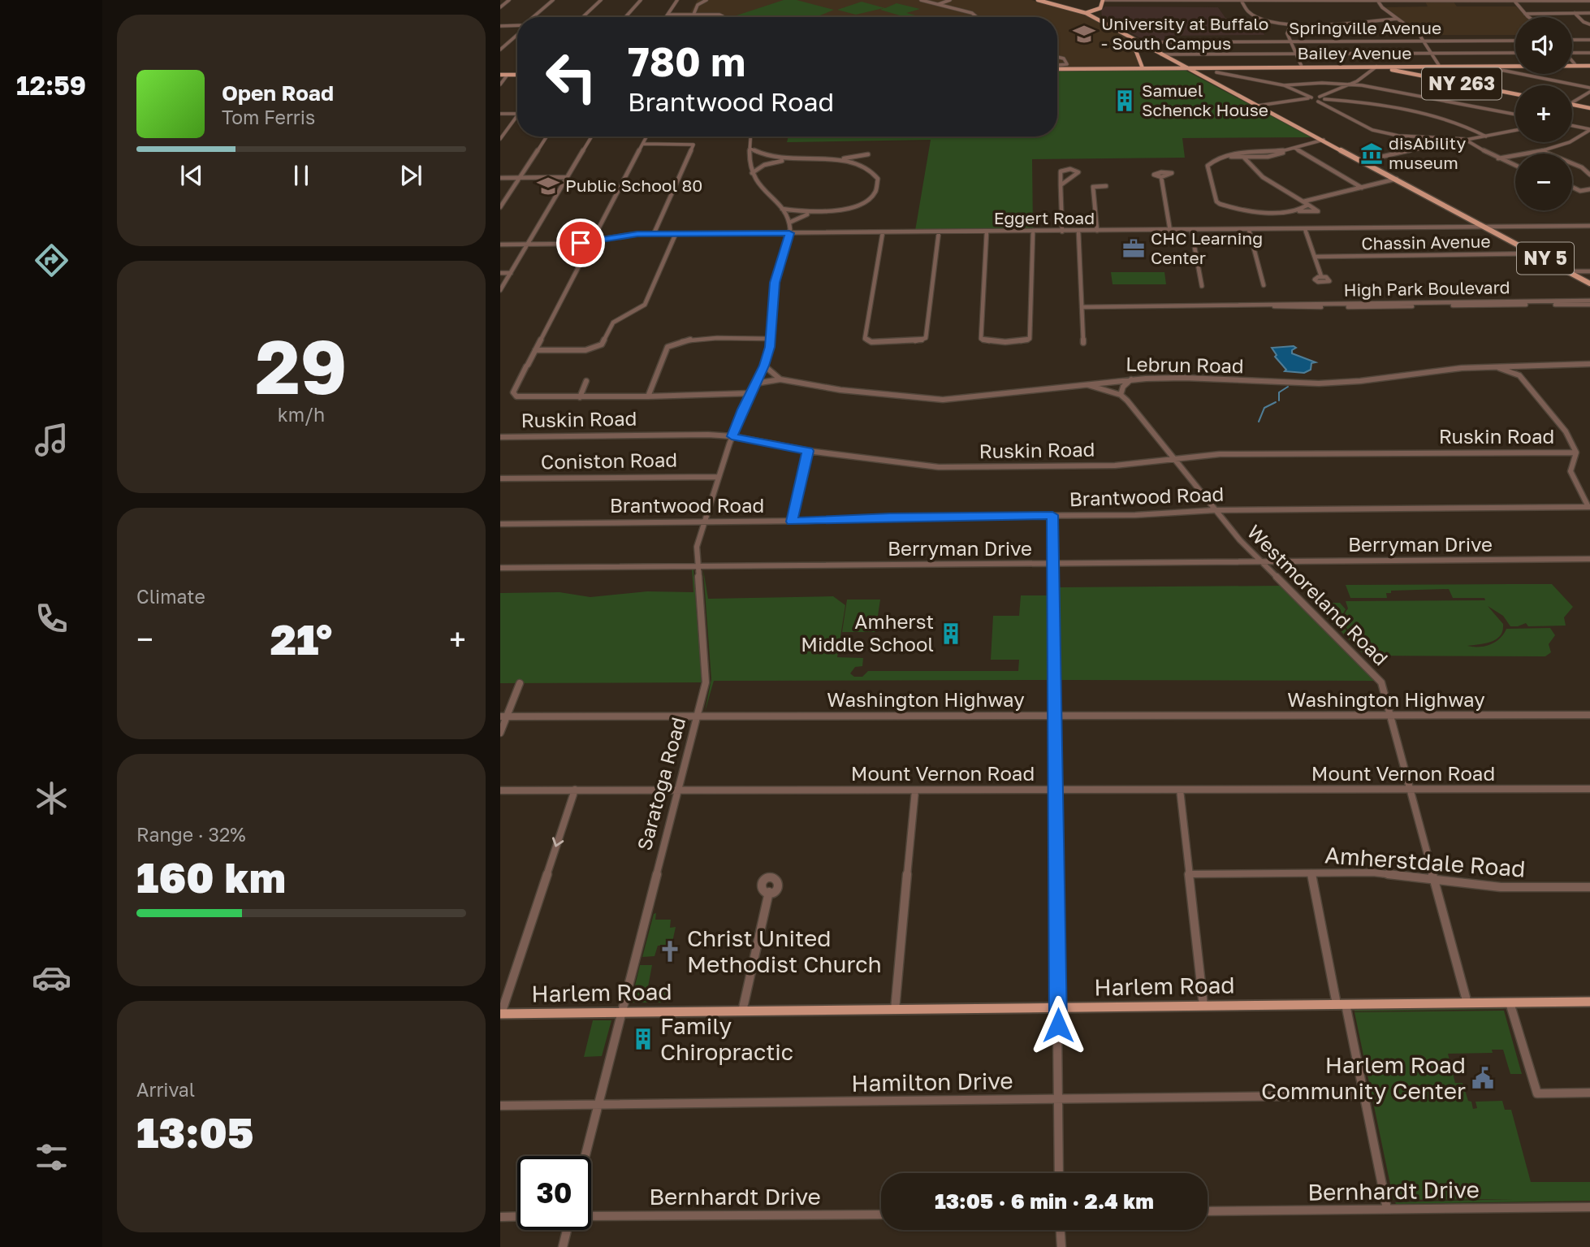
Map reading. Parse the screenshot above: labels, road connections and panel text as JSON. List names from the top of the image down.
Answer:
{
  "streets": {
    "main road": [
      "Bailey Avenue",
      "NY 263",
      "NY 5",
      "Harlem Road"
    ],
    "street": [
      "Springville Avenue",
      "Eggert Road",
      "Chassin Avenue",
      "High Park Boulevard",
      "Lebrun Road",
      "Ruskin Road",
      "Coniston Road",
      "Brantwood Road",
      "Berryman Drive",
      "Westmoreland Road",
      "Washington Highway",
      "Mount Vernon Road",
      "Saratoga Road",
      "Amherstdale Road",
      "Hamilton Drive",
      "Bernhardt Drive"
    ]
  },
  "crossings": [
    ["Springville Avenue", "NY 5"],
    ["Bailey Avenue", "NY 263"],
    ["Bailey Avenue", "NY 5"],
    ["Eggert Road", "NY 5"],
    ["Chassin Avenue", "NY 5"],
    ["Ruskin Road", "Westmoreland Road"],
    ["Ruskin Road", "Saratoga Road"],
    ["Coniston Road", "Saratoga Road"],
    ["Brantwood Road", "Westmoreland Road"],
    ["Brantwood Road", "Saratoga Road"],
    ["Berryman Drive", "Westmoreland Road"],
    ["Berryman Drive", "Saratoga Road"],
    ["Westmoreland Road", "Washington Highway"],
    ["Westmoreland Road", "Mount Vernon Road"],
    ["Westmoreland Road", "Amherstdale Road"],
    ["Westmoreland Road", "Harlem Road"],
    ["Washington Highway", "Saratoga Road"],
    ["Mount Vernon Road", "Saratoga Road"],
    ["Saratoga Road", "Harlem Road"],
    ["Saratoga Road", "Hamilton Drive"]
  ],
  "places": {
    "school or university": ["University at Buffalo - South Campus", "Public School 80"],
    "building": ["Samuel Schenck House", "Amherst Middle School", "Family Chiropractic"],
    "museum": ["disAbility museum"],
    "office": ["CHC Learning Center"],
    "church": ["Christ United Methodist Church"],
    "public building": ["Harlem Road Community Center"]
  },
  "page": {
    "tabs": "12:59",
    "map_buttons": ["+", "−"],
    "turn": ["780 m", "Brantwood Road"],
    "song": ["Open Road", "Tom Ferris"],
    "tile": [
      ["29", "km/h"],
      "Climate",
      ["Range · 32%", "160 km"],
      ["Arrival", "13:05"]
    ],
    "heat": ["−", "21°", "+"],
    "limit": "30",
    "trip": "13:05 · 6 min · 2.4 km"
  }
}
